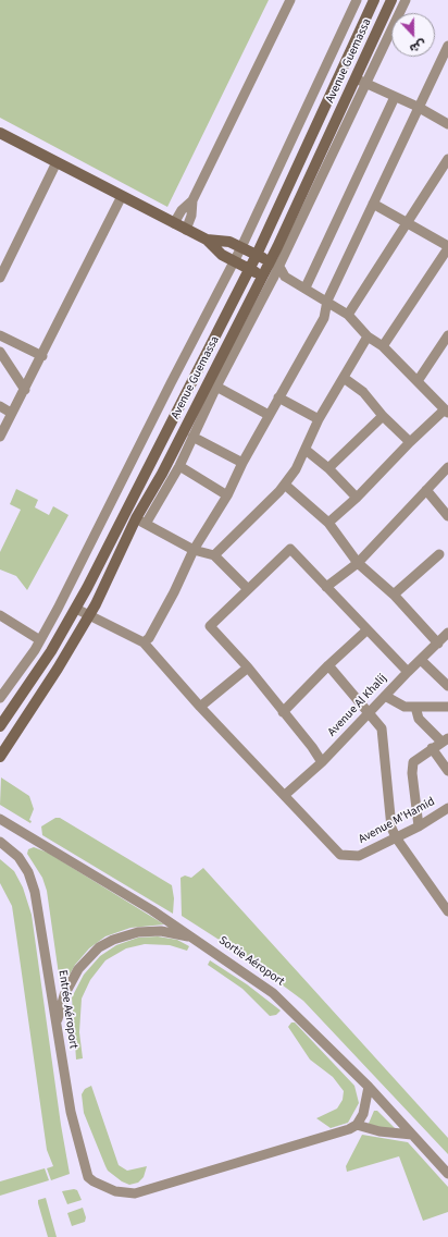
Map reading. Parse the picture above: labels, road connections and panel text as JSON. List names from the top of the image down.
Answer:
{
  "streets": {
    "main road": ["Avenue Guemassa"],
    "street": [
      "Avenue Al Khalij",
      "Avenue M'Hamid",
      "Sortie Aéroport",
      "Entrée Aéroport"
    ]
  },
  "crossings": [
    ["Avenue Al Khalij", "Avenue M'Hamid"]
  ],
  "north": "bottom"
}
